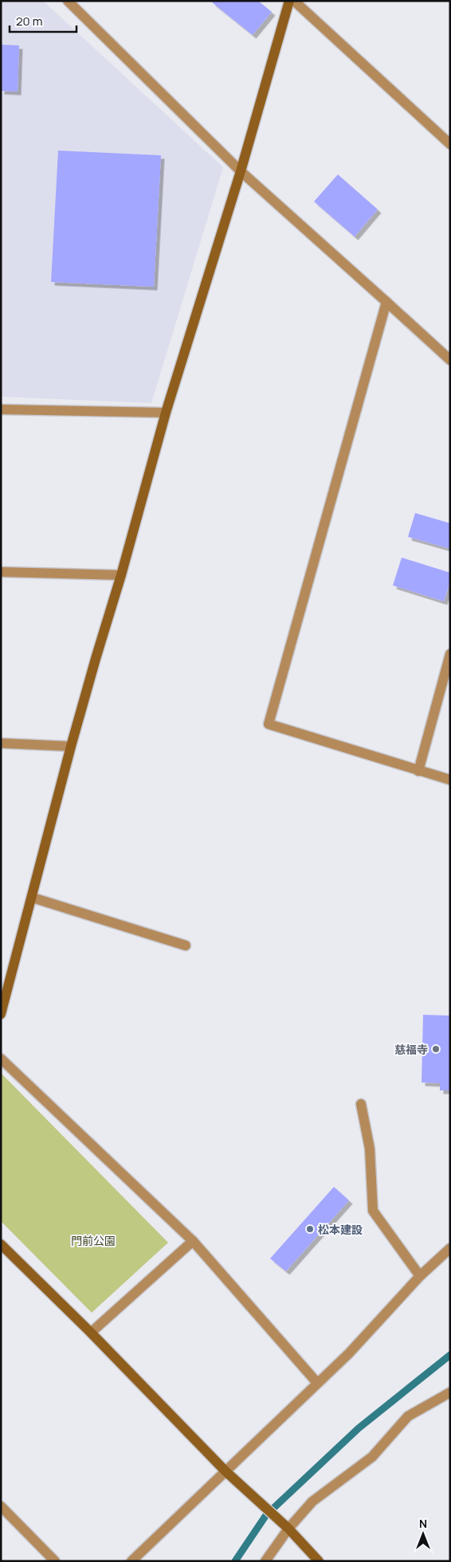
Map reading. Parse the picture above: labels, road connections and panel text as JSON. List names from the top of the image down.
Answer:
{
  "parks": ["門前公園"],
  "places": ["慈福寺", "松本建設"],
  "scale_bar": "20 m",
  "north": "top"
}
